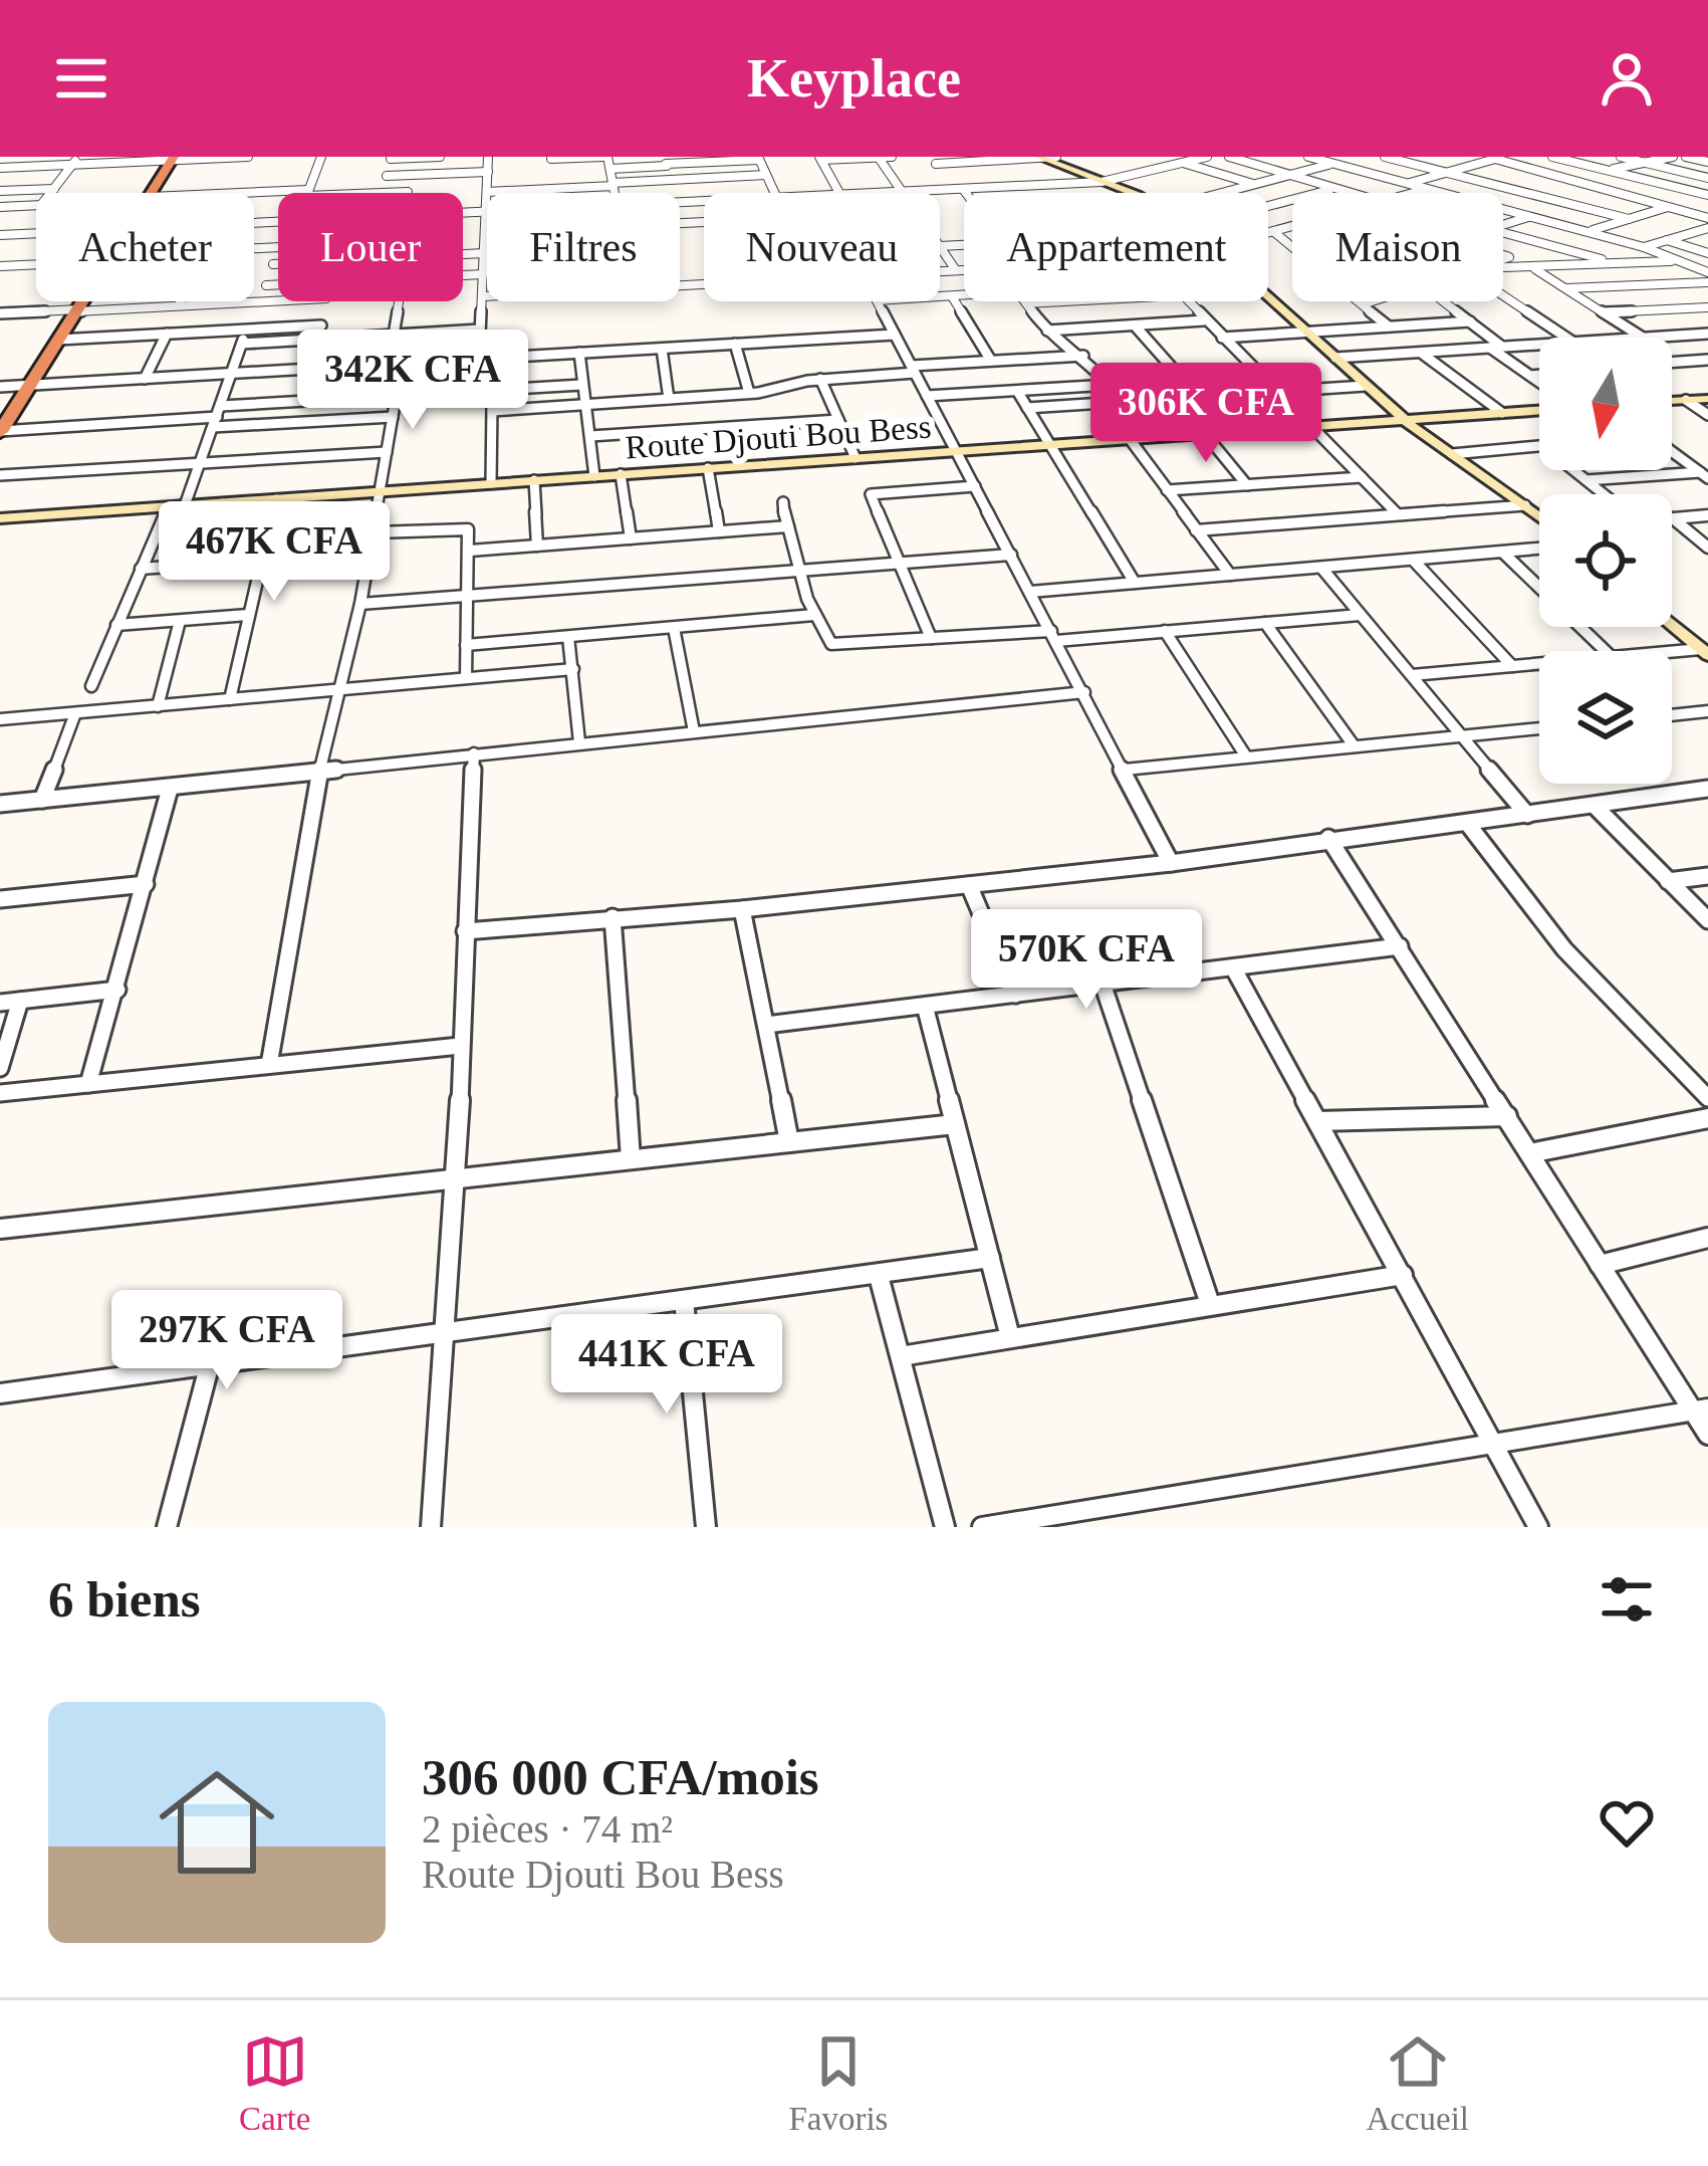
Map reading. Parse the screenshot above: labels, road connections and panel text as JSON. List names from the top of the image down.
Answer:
{
  "streets": {
    "main road": ["Route Djouti Bou Bess"]
  },
  "north": "bottom",
  "page": {
    "header": "Keyplace",
    "chip": [
      "Acheter",
      "Louer",
      "Filtres",
      "Nouveau",
      "Appartement",
      "Maison"
    ],
    "price": [
      "342K CFA",
      "306K CFA",
      "467K CFA",
      "570K CFA",
      "297K CFA",
      "441K CFA"
    ],
    "heading": "6 biens",
    "list": [
      {
        "name": "306 000 CFA/mois",
        "note": "2 pièces · 74 m² · Route Djouti Bou Bess"
      }
    ],
    "tabs": ["Carte", "Favoris", "Accueil"]
  }
}
